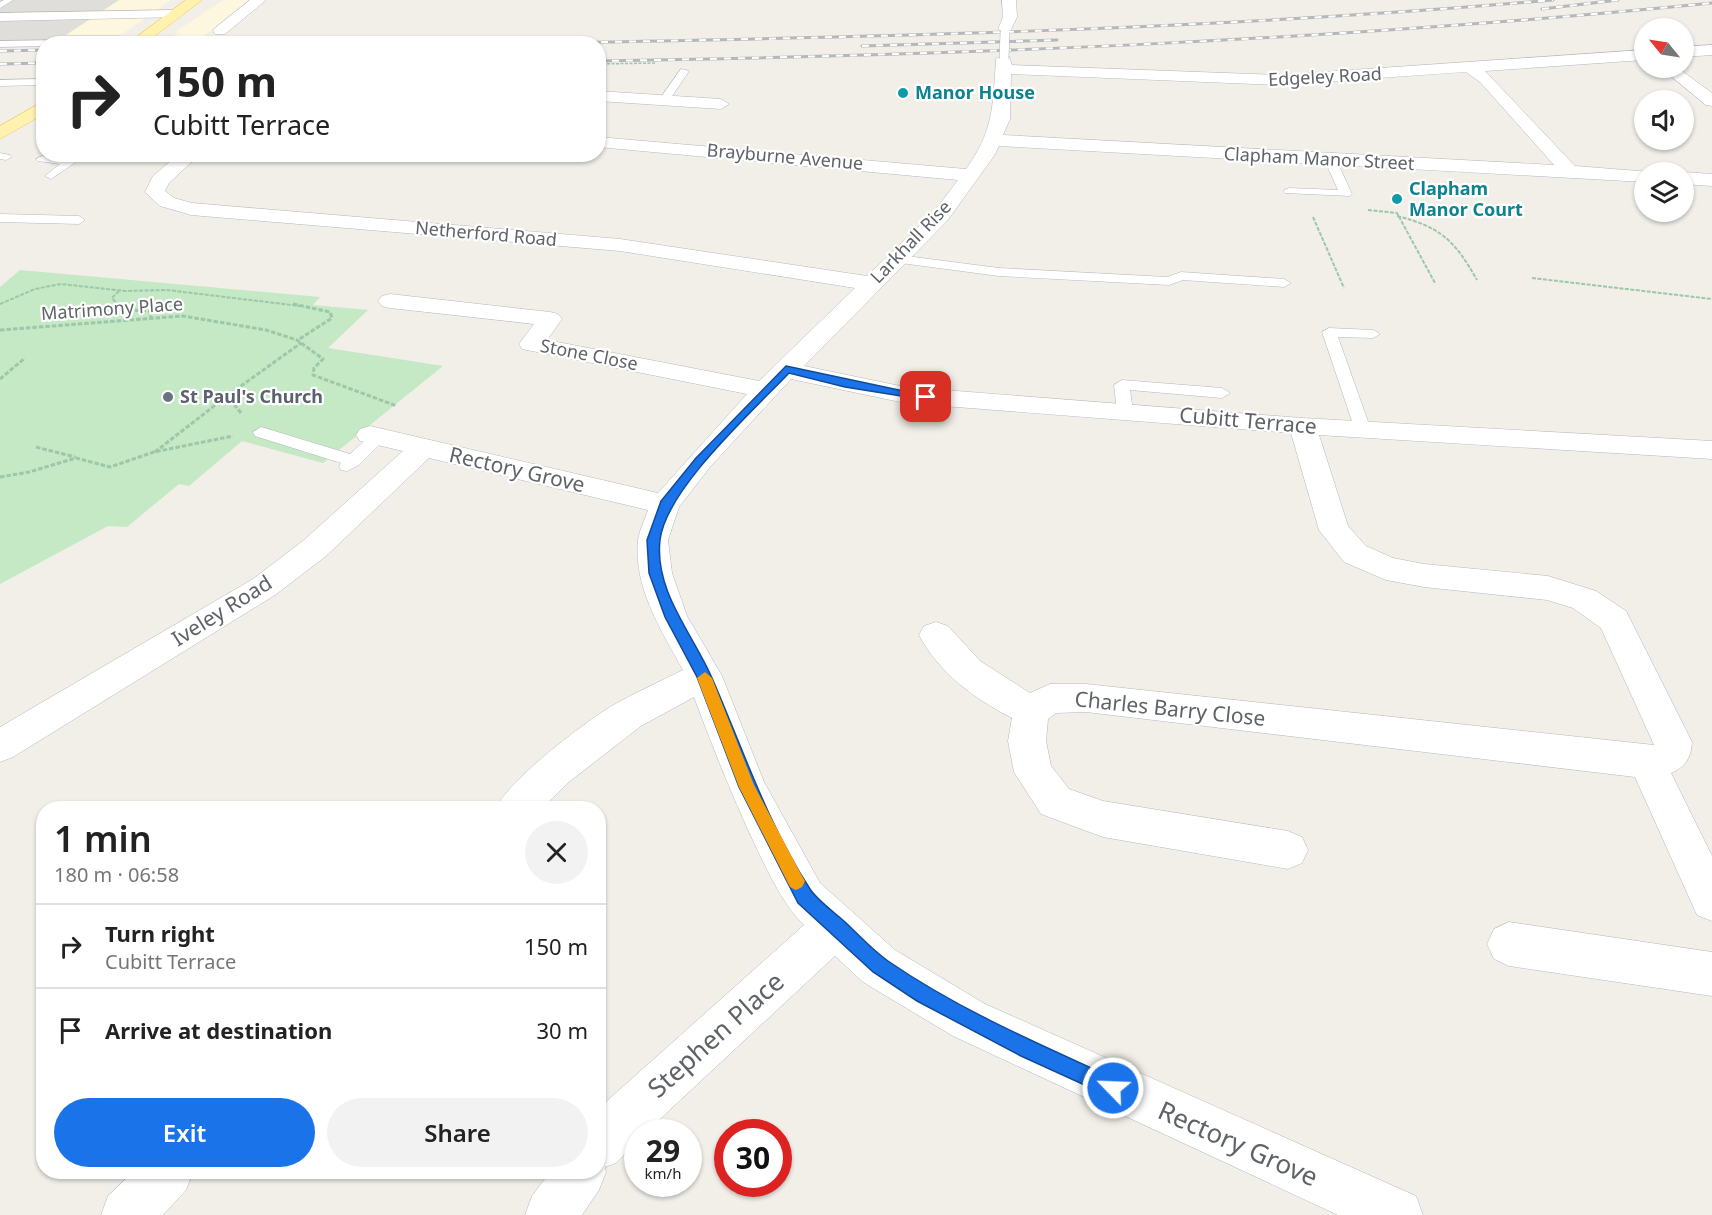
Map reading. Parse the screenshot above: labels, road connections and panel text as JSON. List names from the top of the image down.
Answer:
{
  "streets": {
    "street": [
      "Edgeley Road",
      "Brayburne Avenue",
      "Clapham Manor Street",
      "Netherford Road",
      "Larkhall Rise",
      "Stone Close",
      "Cubitt Terrace",
      "Rectory Grove",
      "Iveley Road",
      "Charles Barry Close",
      "Stephen Place"
    ],
    "path": ["Matrimony Place"]
  },
  "crossings": [
    ["Edgeley Road", "Larkhall Rise"],
    ["Brayburne Avenue", "Larkhall Rise"],
    ["Clapham Manor Street", "Larkhall Rise"],
    ["Netherford Road", "Larkhall Rise"],
    ["Larkhall Rise", "Cubitt Terrace"],
    ["Larkhall Rise", "Rectory Grove"],
    ["Stone Close", "Rectory Grove"],
    ["Cubitt Terrace", "Rectory Grove"],
    ["Rectory Grove", "Iveley Road"],
    ["Rectory Grove", "Stephen Place"]
  ],
  "places": ["Manor House", "Clapham Manor Court", "St Paul's Church"],
  "north": "top left",
  "page": {
    "turn": ["150 m", "Cubitt Terrace"],
    "heading": ["1 min", "180 m · 06:58"],
    "list": [
      {
        "name": "Turn right",
        "note": "Cubitt Terrace",
        "value": "150 m"
      },
      {
        "name": "Arrive at destination",
        "value": "30 m"
      }
    ],
    "buttons": ["Exit", "Share"],
    "speed": "29 km/h",
    "limit": "30"
  }
}
